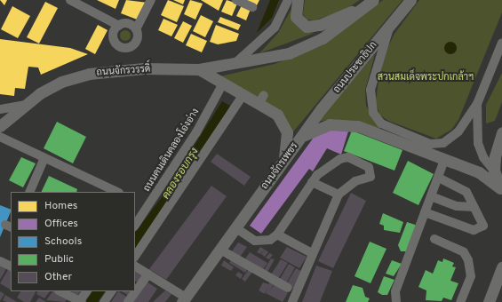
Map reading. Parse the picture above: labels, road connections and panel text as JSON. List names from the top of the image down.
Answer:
{
  "streets": {
    "main road": ["ถนนประชาธิปก", "ถนนจักรวรรดิ์", "ถนนจักรเพชร"],
    "street": ["ถนนคนเดินคลองโอ่งอ่าง"]
  },
  "crossings": [
    ["ถนนประชาธิปก", "ถนนจักรเพชร"]
  ],
  "water": ["คลองรอบกรุง"],
  "parks": ["สวนสมเด็จพระปกเกล้าฯ"],
  "legend": [
    "Homes",
    "Offices",
    "Schools",
    "Public",
    "Other"
  ]
}
